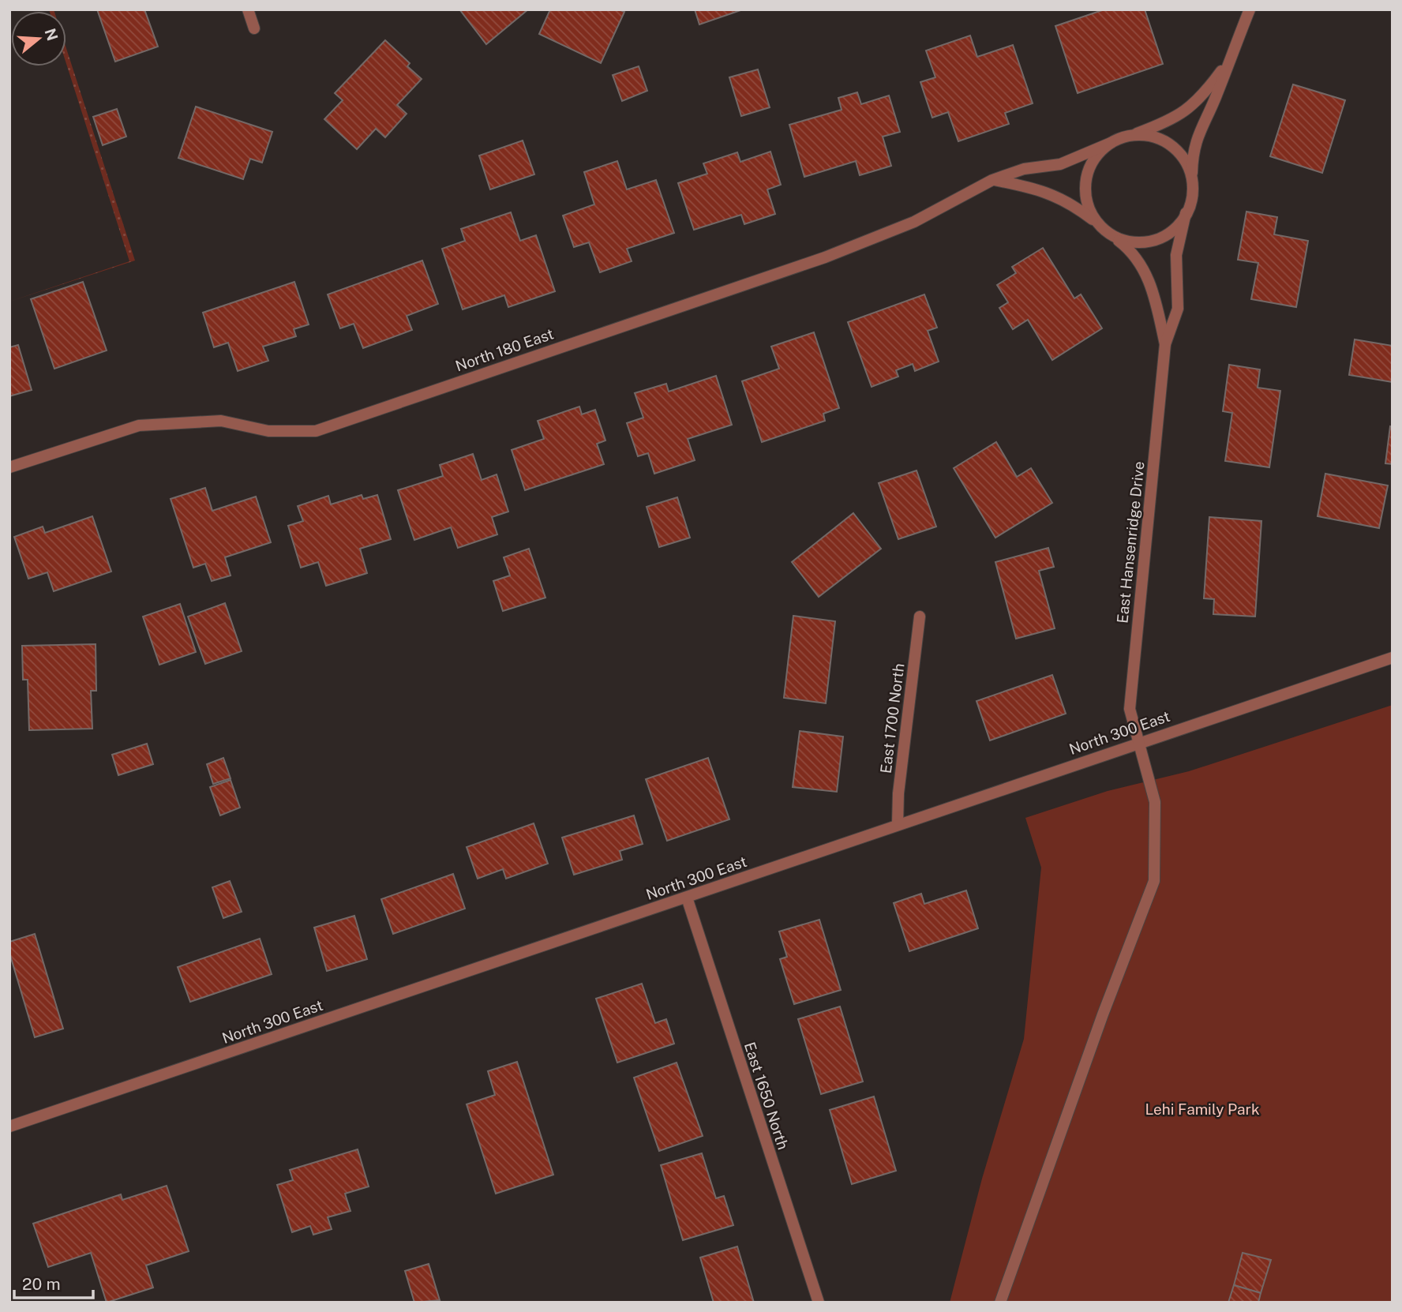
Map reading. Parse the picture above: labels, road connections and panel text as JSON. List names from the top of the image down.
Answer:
{
  "streets": {
    "street": [
      "North 180 East",
      "East Hansenridge Drive",
      "East 1700 North",
      "North 300 East",
      "East 1650 North"
    ]
  },
  "crossings": [
    ["North 180 East", "East Hansenridge Drive"],
    ["East Hansenridge Drive", "North 300 East"],
    ["East 1700 North", "North 300 East"],
    ["North 300 East", "East 1650 North"]
  ],
  "parks": ["Lehi Family Park"],
  "scale_bar": "20 m",
  "north": "right"
}
